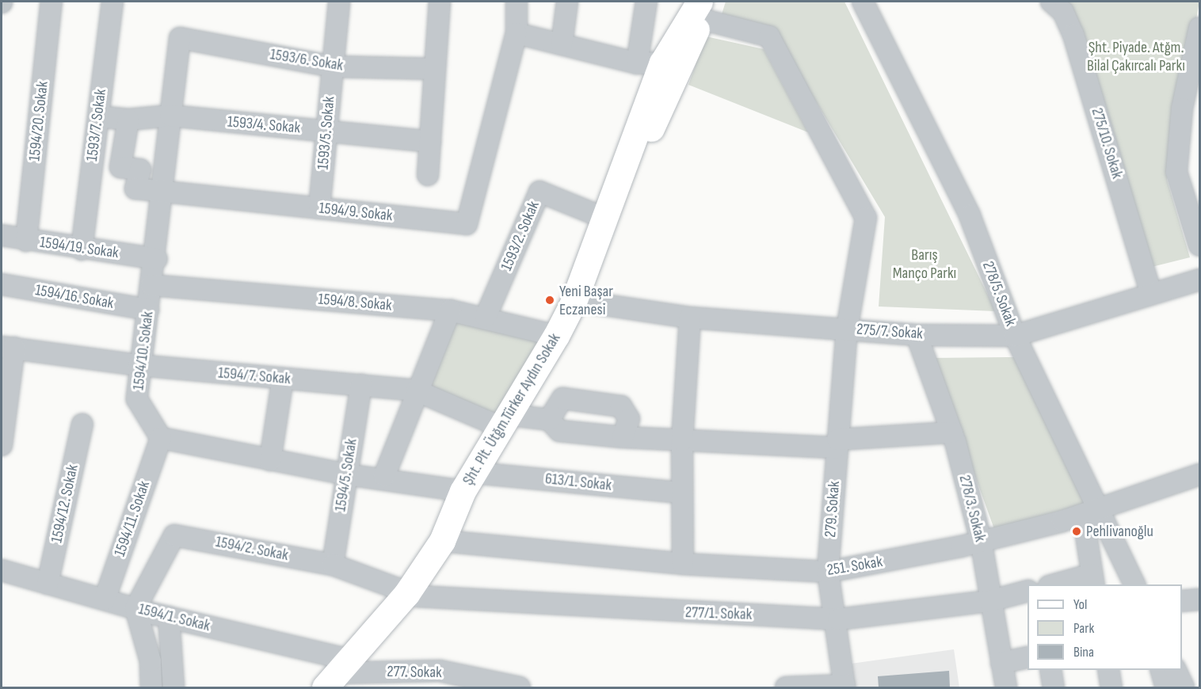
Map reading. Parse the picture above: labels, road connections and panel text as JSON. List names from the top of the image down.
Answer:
{
  "streets": {
    "main road": ["Şht. Plt. Ütğm.Türker Aydın Sokak"],
    "street": [
      "1593/6. Sokak",
      "1594/20. Sokak",
      "1593/7. Sokak",
      "1593/4. Sokak",
      "1593/5. Sokak",
      "275/10. Sokak",
      "1594/9. Sokak",
      "1593/2. Sokak",
      "1594/19. Sokak",
      "278/5. Sokak",
      "1594/16. Sokak",
      "1594/8. Sokak",
      "275/7. Sokak",
      "1594/10. Sokak",
      "1594/7. Sokak",
      "1594/5. Sokak",
      "613/1. Sokak",
      "1594/12. Sokak",
      "278/3. Sokak",
      "279. Sokak",
      "1594/11. Sokak",
      "1594/2. Sokak",
      "251. Sokak",
      "277/1. Sokak",
      "1594/1. Sokak",
      "277. Sokak"
    ]
  },
  "crossings": [
    ["1593/6. Sokak", "1593/5. Sokak"],
    ["1593/6. Sokak", "1594/10. Sokak"],
    ["1594/20. Sokak", "1594/19. Sokak"],
    ["1593/7. Sokak", "1593/4. Sokak"],
    ["1593/7. Sokak", "1594/19. Sokak"],
    ["1593/4. Sokak", "1593/5. Sokak"],
    ["1593/4. Sokak", "1594/9. Sokak"],
    ["1593/4. Sokak", "1594/10. Sokak"],
    ["1593/5. Sokak", "1594/9. Sokak"],
    ["275/10. Sokak", "275/7. Sokak"],
    ["1594/9. Sokak", "1594/10. Sokak"],
    ["1593/2. Sokak", "1594/8. Sokak"],
    ["1593/2. Sokak", "Şht. Plt. Ütğm.Türker Aydın Sokak"],
    ["1594/19. Sokak", "1594/10. Sokak"],
    ["278/5. Sokak", "275/7. Sokak"],
    ["278/5. Sokak", "251. Sokak"],
    ["1594/16. Sokak", "1594/10. Sokak"],
    ["1594/8. Sokak", "1594/10. Sokak"],
    ["1594/8. Sokak", "Şht. Plt. Ütğm.Türker Aydın Sokak"],
    ["275/7. Sokak", "Şht. Plt. Ütğm.Türker Aydın Sokak"],
    ["275/7. Sokak", "278/3. Sokak"],
    ["275/7. Sokak", "279. Sokak"],
    ["1594/10. Sokak", "1594/7. Sokak"],
    ["1594/10. Sokak", "1594/11. Sokak"],
    ["1594/7. Sokak", "Şht. Plt. Ütğm.Türker Aydın Sokak"],
    ["1594/7. Sokak", "1594/5. Sokak"],
    ["Şht. Plt. Ütğm.Türker Aydın Sokak", "613/1. Sokak"],
    ["Şht. Plt. Ütğm.Türker Aydın Sokak", "279. Sokak"],
    ["Şht. Plt. Ütğm.Türker Aydın Sokak", "1594/2. Sokak"],
    ["Şht. Plt. Ütğm.Türker Aydın Sokak", "251. Sokak"],
    ["Şht. Plt. Ütğm.Türker Aydın Sokak", "277/1. Sokak"],
    ["Şht. Plt. Ütğm.Türker Aydın Sokak", "1594/1. Sokak"],
    ["Şht. Plt. Ütğm.Türker Aydın Sokak", "277. Sokak"],
    ["1594/5. Sokak", "1594/2. Sokak"],
    ["1594/12. Sokak", "1594/1. Sokak"],
    ["278/3. Sokak", "251. Sokak"],
    ["278/3. Sokak", "277/1. Sokak"],
    ["279. Sokak", "251. Sokak"],
    ["279. Sokak", "277/1. Sokak"],
    ["1594/11. Sokak", "1594/1. Sokak"],
    ["1594/2. Sokak", "277/1. Sokak"],
    ["1594/2. Sokak", "1594/1. Sokak"],
    ["1594/1. Sokak", "277. Sokak"]
  ],
  "parks": ["Şht. Piyade. Atğm. Bilal Çakırcalı Parkı", "Barış Manço Parkı"],
  "places": ["Yeni Başar Eczanesi", "Pehlivanoğlu"],
  "legend": ["Yol", "Park", "Bina"]
}
